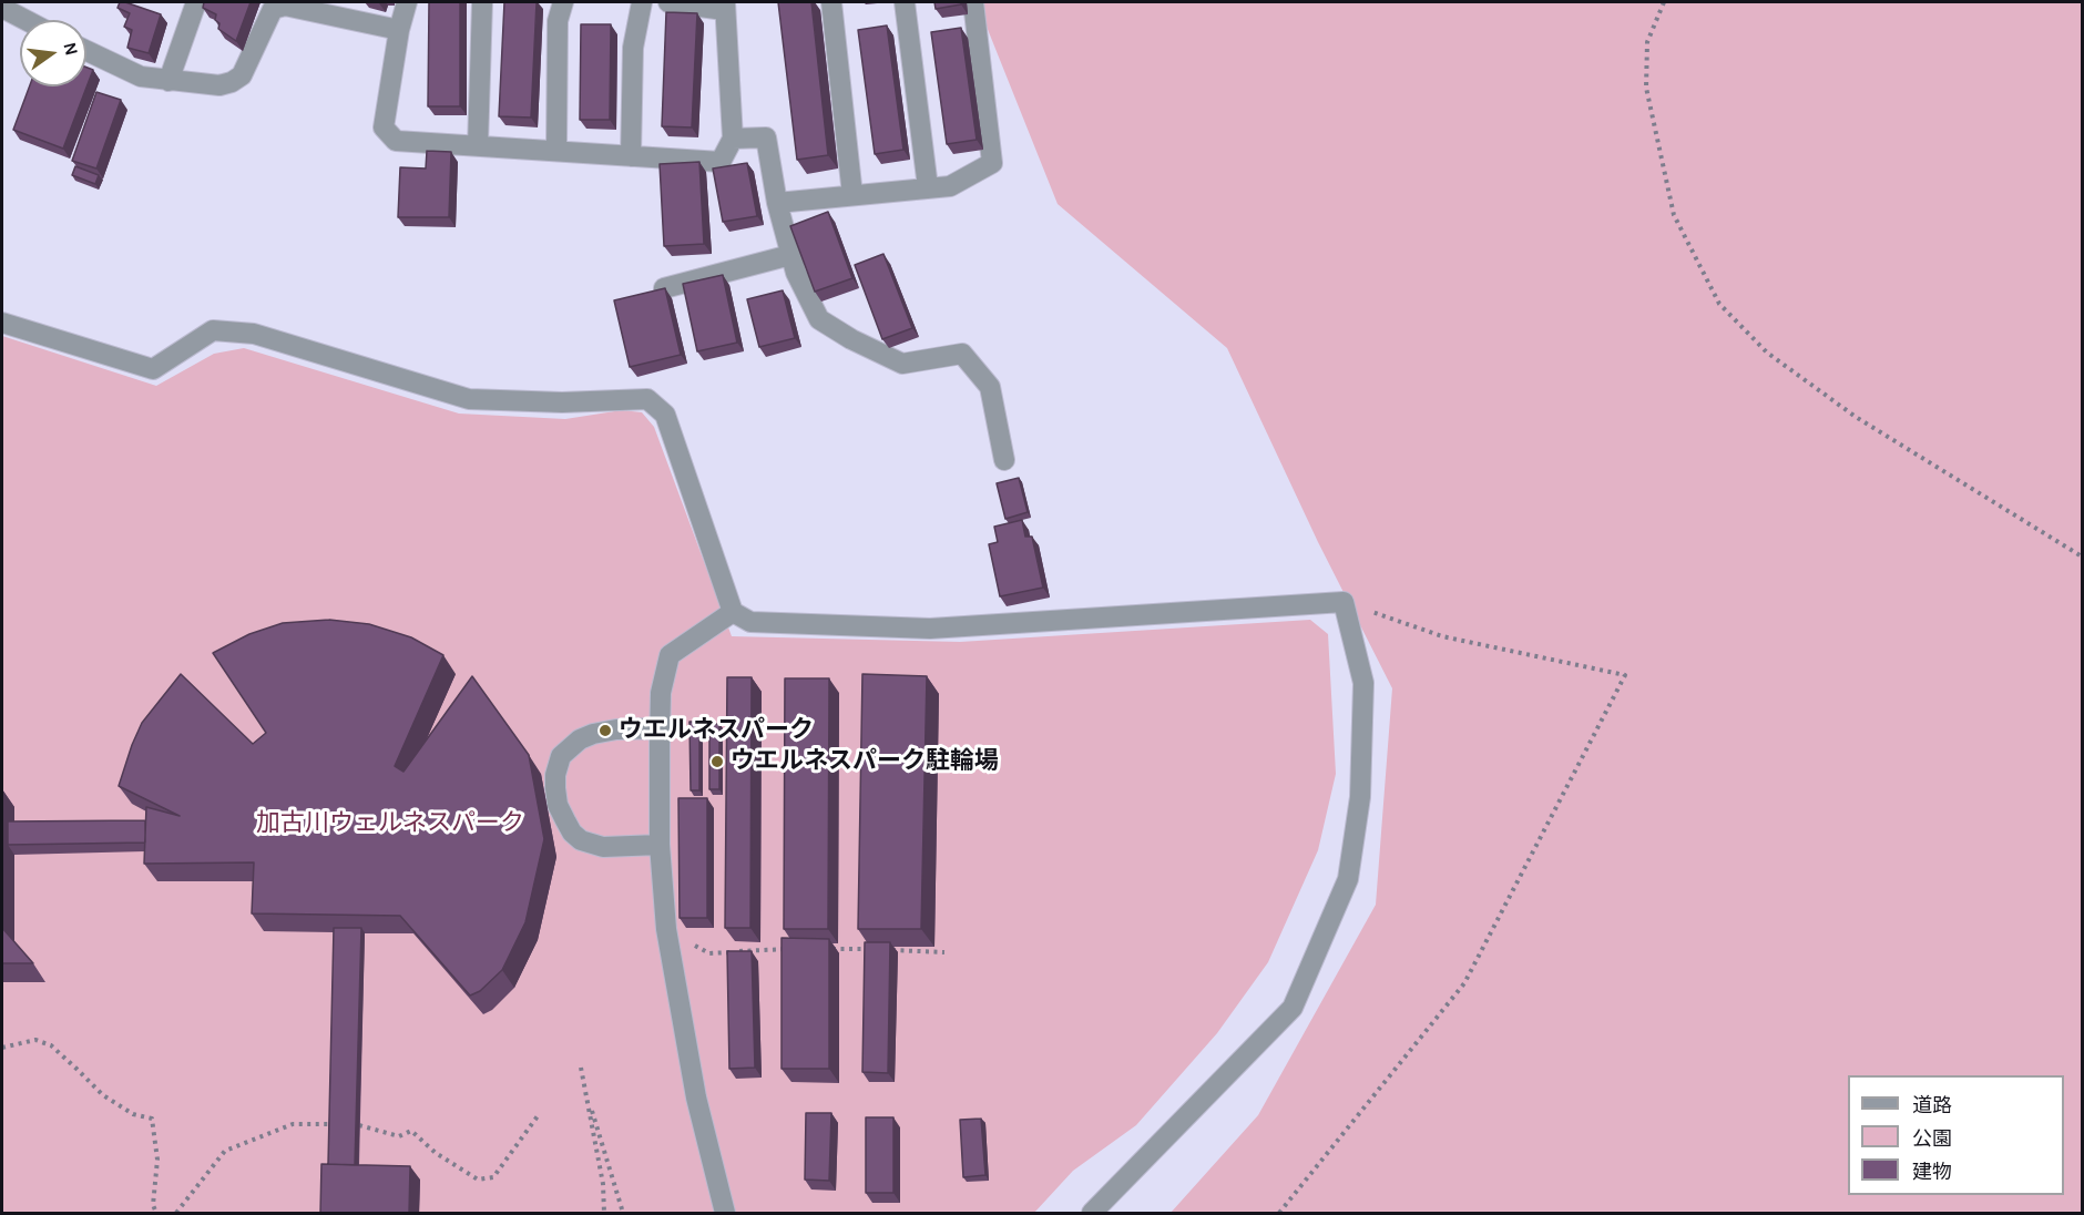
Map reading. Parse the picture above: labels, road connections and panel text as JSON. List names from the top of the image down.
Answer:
{
  "parks": ["加古川ウェルネスパーク"],
  "places": ["ウエルネスパーク", "ウエルネスパーク駐輪場"],
  "legend": ["道路", "公園", "建物"],
  "north": "right"
}
